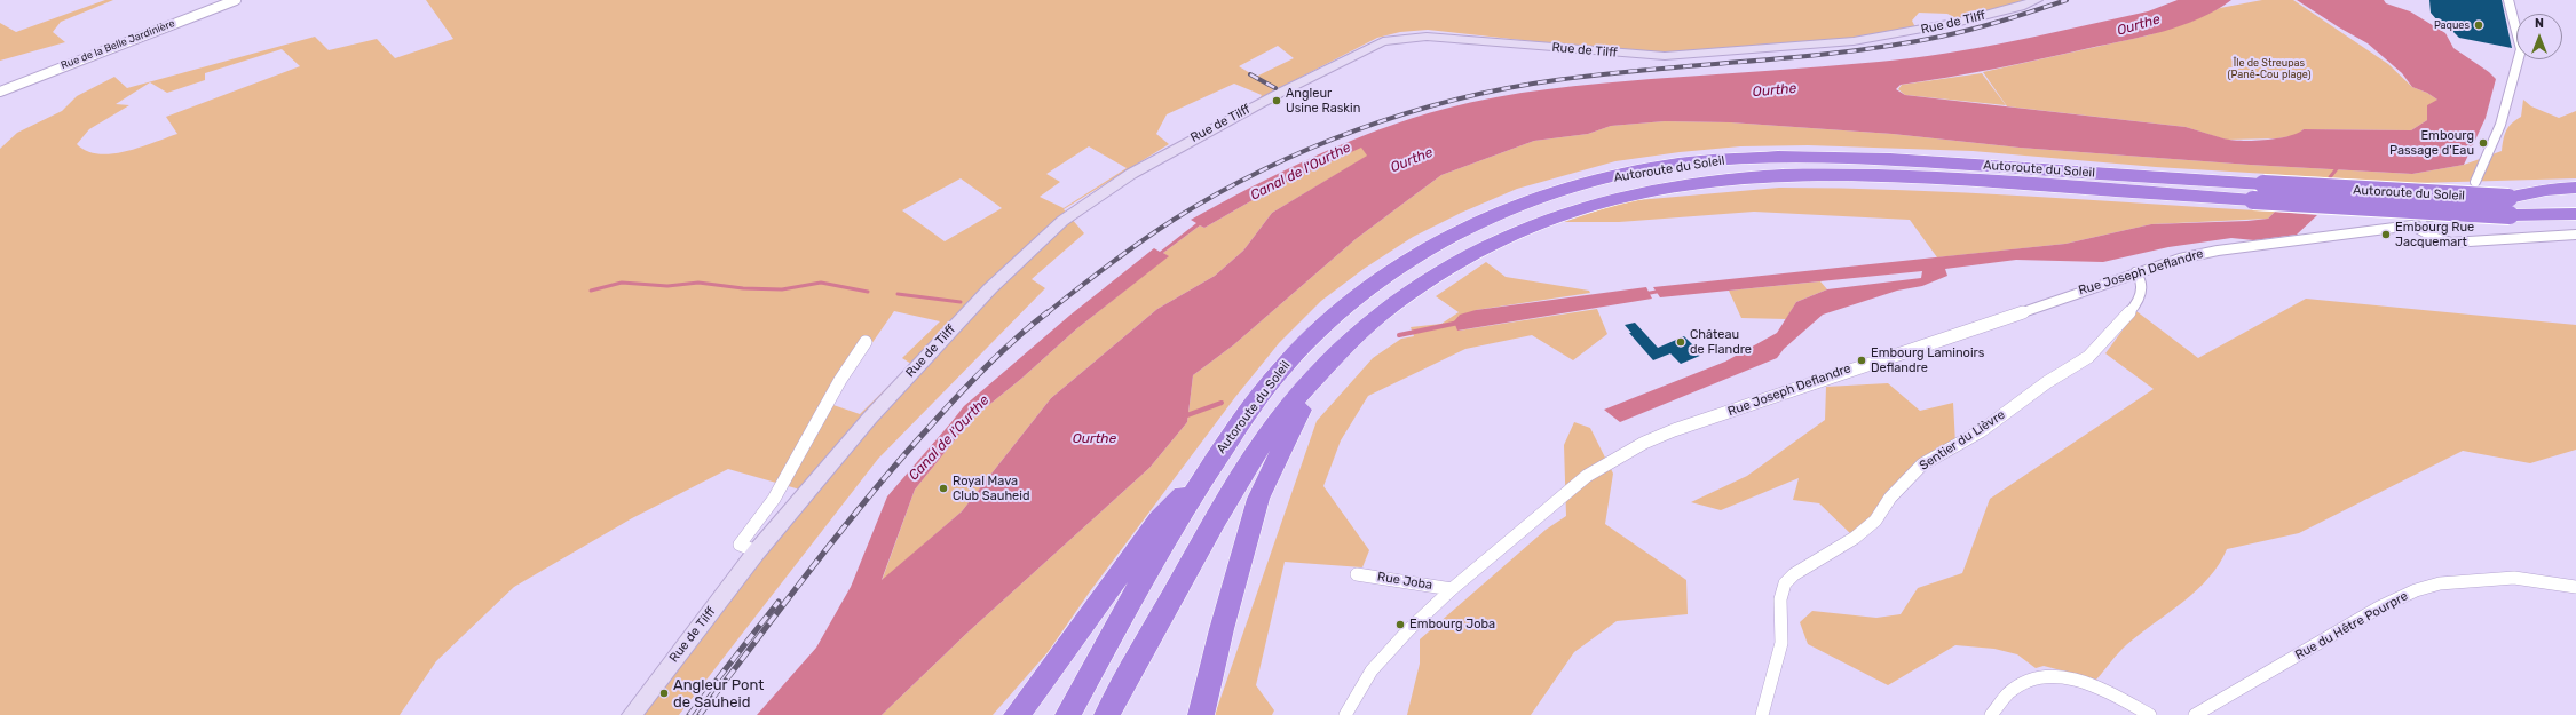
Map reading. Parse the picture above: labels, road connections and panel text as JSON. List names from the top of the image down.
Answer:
{
  "streets": {
    "highway": ["Autoroute du Soleil"],
    "main road": ["Rue de Tilff"],
    "street": [
      "Rue de la Belle Jardinière",
      "Rue Joseph Deflandre",
      "Sentier du Lièvre",
      "Rue Joba",
      "Rue du Hêtre Pourpre"
    ]
  },
  "crossings": [
    ["Rue Joseph Deflandre", "Sentier du Lièvre"],
    ["Rue Joseph Deflandre", "Rue Joba"]
  ],
  "water": ["Ourthe", "Canal de l'Ourthe"],
  "parks": ["Île de Streupas (Panê-Cou plage)"],
  "places": [
    "Paques",
    "Angleur Usine Raskin",
    "Embourg Passage d'Eau",
    "Embourg Rue Jacquemart",
    "Château de Flandre",
    "Embourg Laminoirs Deflandre",
    "Royal Mava Club Sauheid",
    "Embourg Joba",
    "Angleur Pont de Sauheid"
  ],
  "north": "top"
}
